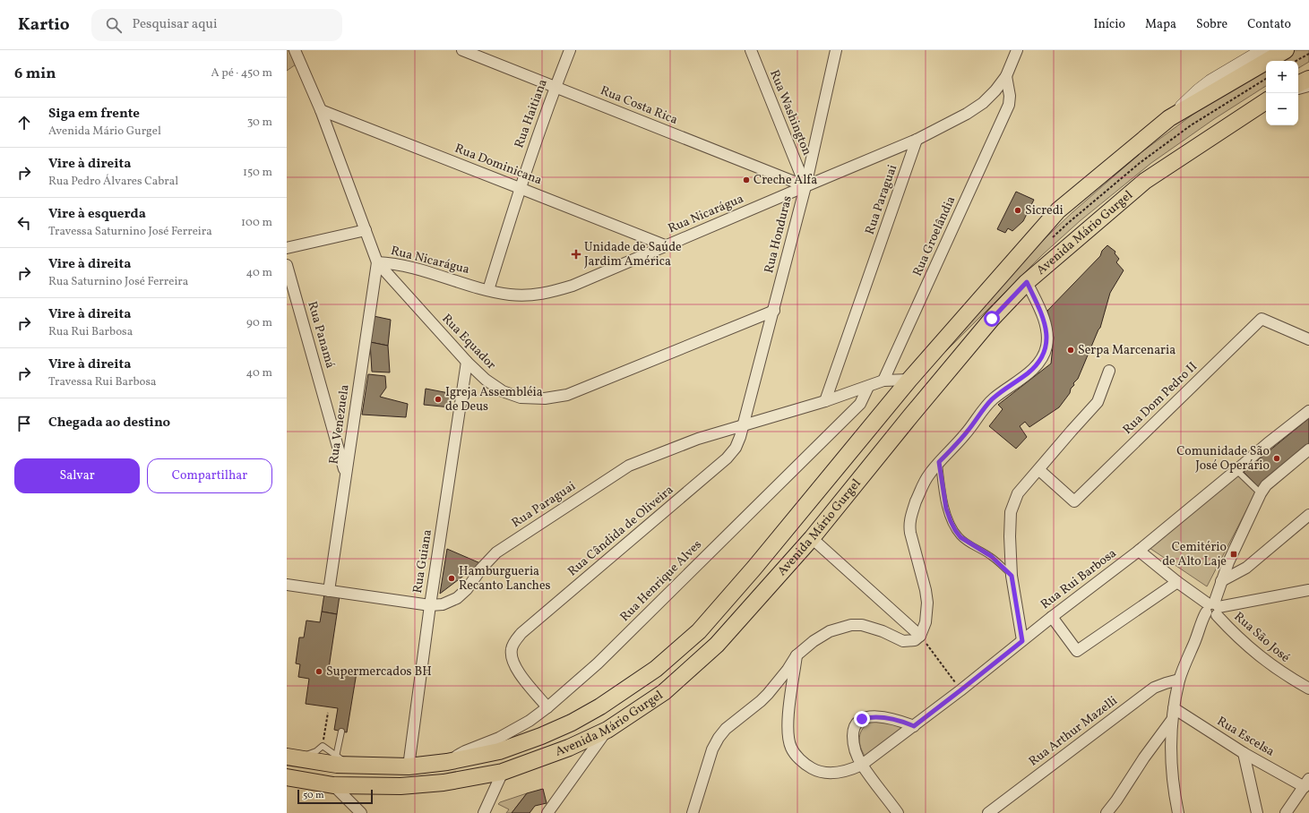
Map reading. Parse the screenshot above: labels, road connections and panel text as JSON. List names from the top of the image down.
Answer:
{
  "streets": {
    "main road": ["Avenida Mário Gurgel"],
    "street": [
      "Rua Costa Rica",
      "Rua Washington",
      "Rua Haitiana",
      "Rua Dominicana",
      "Rua Paraguai",
      "Rua Nicarágua",
      "Rua Honduras",
      "Rua Groelândia",
      "Rua Panamá",
      "Rua Equador",
      "Rua Dom Pedro II",
      "Rua Venezuela",
      "Rua Cândida de Oliveira",
      "Rua Guiana",
      "Rua Rui Barbosa",
      "Rua Henrique Alves",
      "Rua São José",
      "Rua Arthur Mazelli",
      "Rua Escelsa"
    ]
  },
  "crossings": [
    ["Rua Costa Rica", "Rua Washington"],
    ["Rua Costa Rica", "Rua Haitiana"],
    ["Rua Costa Rica", "Rua Nicarágua"],
    ["Rua Costa Rica", "Rua Honduras"],
    ["Rua Washington", "Rua Nicarágua"],
    ["Rua Washington", "Rua Honduras"],
    ["Rua Haitiana", "Rua Dominicana"],
    ["Rua Haitiana", "Rua Nicarágua"],
    ["Rua Dominicana", "Rua Nicarágua"],
    ["Rua Dominicana", "Rua Equador"],
    ["Rua Paraguai", "Rua Nicarágua"],
    ["Rua Paraguai", "Rua Honduras"],
    ["Rua Paraguai", "Rua Groelândia"],
    ["Rua Paraguai", "Rua Venezuela"],
    ["Rua Paraguai", "Rua Cândida de Oliveira"],
    ["Rua Paraguai", "Rua Guiana"],
    ["Rua Paraguai", "Rua Henrique Alves"],
    ["Rua Nicarágua", "Rua Honduras"],
    ["Rua Nicarágua", "Rua Equador"],
    ["Rua Nicarágua", "Rua Venezuela"],
    ["Avenida Mário Gurgel", "Rua Guiana"],
    ["Avenida Mário Gurgel", "Rua Henrique Alves"],
    ["Rua Honduras", "Rua Equador"],
    ["Rua Honduras", "Rua Cândida de Oliveira"],
    ["Rua Panamá", "Rua Venezuela"],
    ["Rua Equador", "Rua Venezuela"],
    ["Rua Equador", "Rua Guiana"],
    ["Rua Cândida de Oliveira", "Rua Henrique Alves"],
    ["Rua Rui Barbosa", "Rua São José"]
  ],
  "places": {
    "other": [
      "Creche Alfa",
      "Sicredi",
      "Serpa Marcenaria",
      "Igreja Assembléia de Deus",
      "Comunidade São José Operário",
      "Hamburgueria Recanto Lanches",
      "Supermercados BH"
    ],
    "health": ["Unidade de Saúde Jardim América"],
    "transit": ["Cemitério de Alto Laje"]
  },
  "scale_bar": "50 m",
  "page": {
    "header": "Kartio",
    "search": "Pesquisar aqui",
    "nav": [
      "Início",
      "Mapa",
      "Sobre",
      "Contato"
    ],
    "heading": ["6 min", "A pé · 450 m"],
    "map_buttons": ["+", "−"],
    "list": [
      ["Siga em frente", "Avenida Mário Gurgel", "30 m"],
      ["Vire à direita", "Rua Pedro Álvares Cabral", "150 m"],
      ["Vire à esquerda", "Travessa Saturnino José Ferreira", "100 m"],
      ["Vire à direita", "Rua Saturnino José Ferreira", "40 m"],
      ["Vire à direita", "Rua Rui Barbosa", "90 m"],
      ["Vire à direita", "Travessa Rui Barbosa", "40 m"],
      "Chegada ao destino"
    ],
    "buttons": ["Salvar", "Compartilhar"],
    "scale": "50 m"
  }
}
